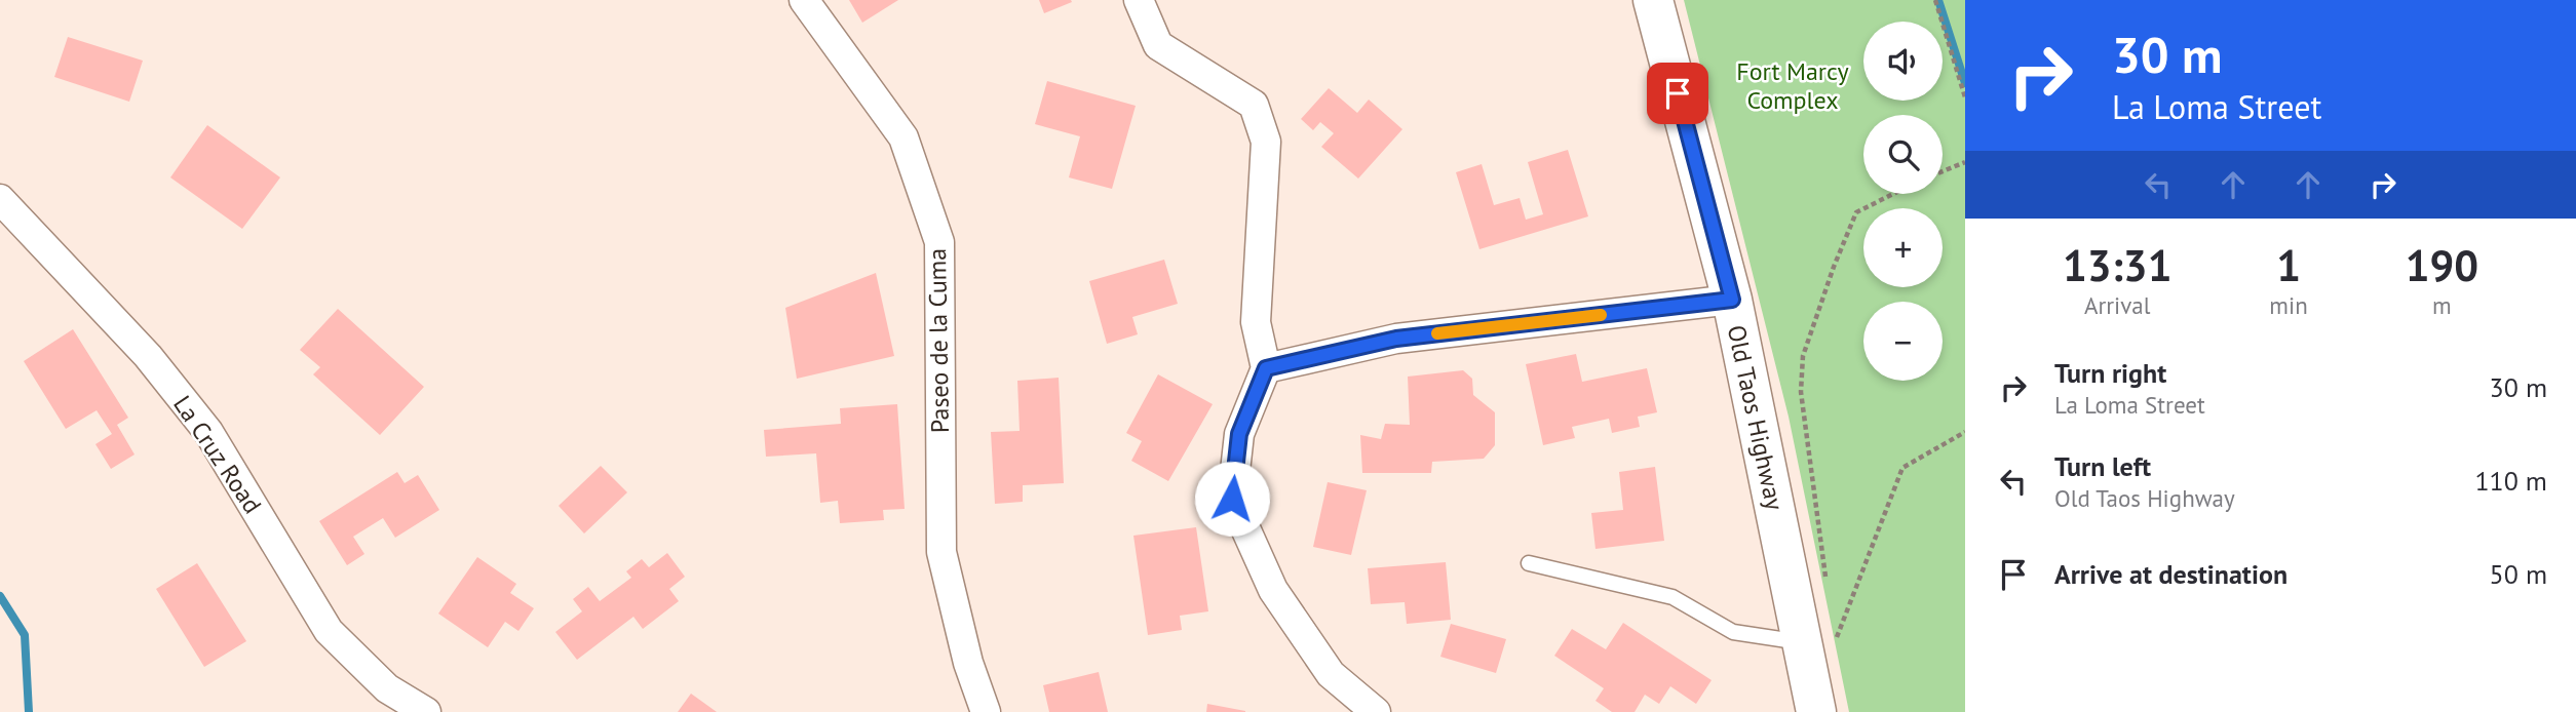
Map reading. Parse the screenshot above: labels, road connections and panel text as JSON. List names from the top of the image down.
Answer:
{
  "streets": {
    "street": ["Paseo de la Cuma", "Old Taos Highway", "La Cruz Road"]
  },
  "parks": ["Fort Marcy Complex"],
  "page": {
    "turn": ["30 m", "La Loma Street"],
    "map_buttons": ["+", "−"],
    "eta": [
      "13:31",
      "Arrival",
      "1",
      "min",
      "190",
      "m"
    ],
    "list": [
      {
        "name": "Turn right",
        "note": "La Loma Street",
        "value": "30 m"
      },
      {
        "name": "Turn left",
        "note": "Old Taos Highway",
        "value": "110 m"
      },
      {
        "name": "Arrive at destination",
        "value": "50 m"
      }
    ]
  }
}
